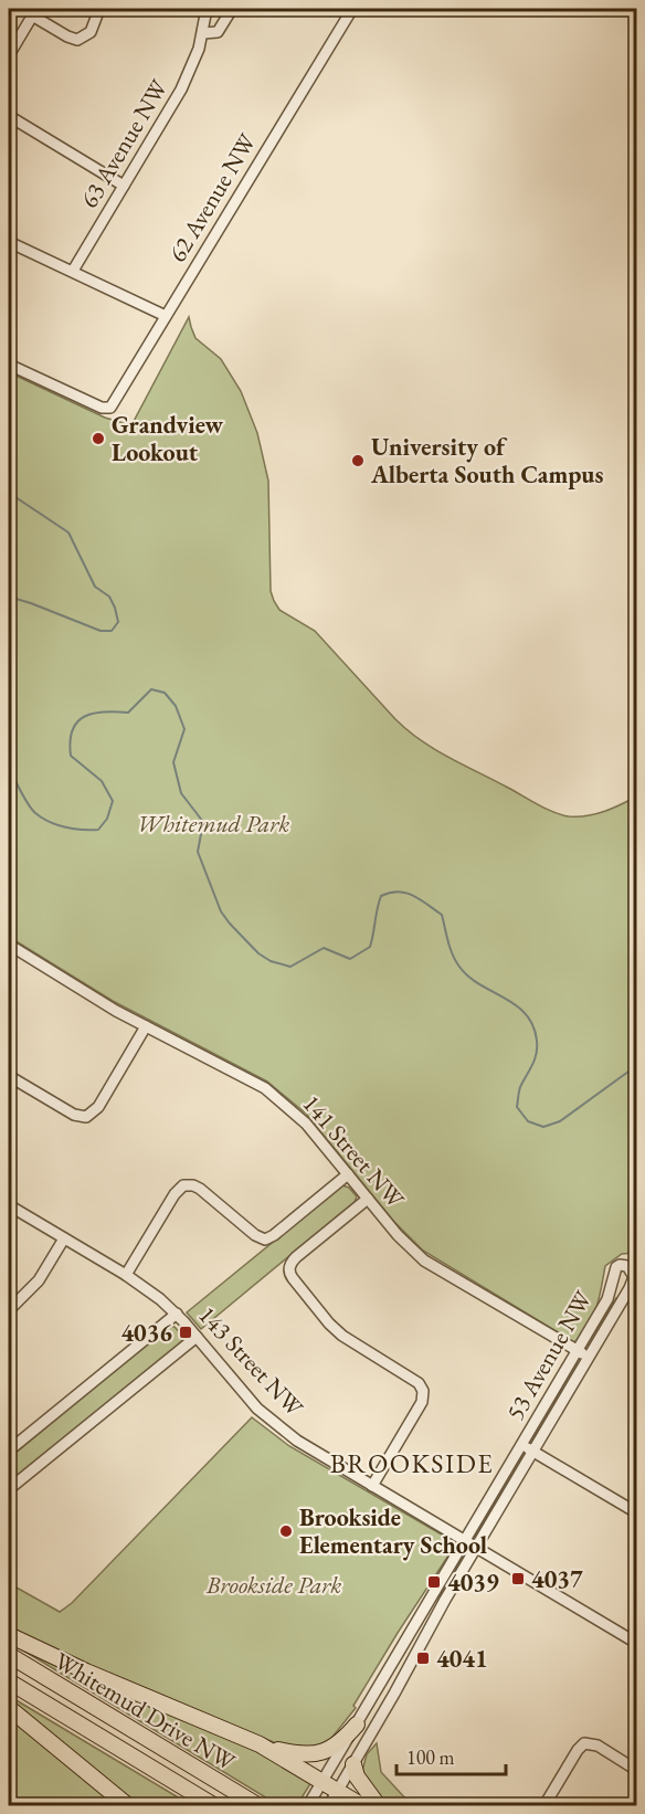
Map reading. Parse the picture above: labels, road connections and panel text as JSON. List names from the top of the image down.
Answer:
{
  "streets": {
    "highway": ["Whitemud Drive NW"],
    "street": [
      "63 Avenue NW",
      "62 Avenue NW",
      "141 Street NW",
      "53 Avenue NW",
      "143 Street NW"
    ]
  },
  "crossings": [
    ["141 Street NW", "53 Avenue NW"],
    ["53 Avenue NW", "143 Street NW"]
  ],
  "districts": ["BROOKSIDE"],
  "parks": ["Whitemud Park", "Brookside Park"],
  "places": {
    "other": ["Grandview Lookout", "University of Alberta South Campus", "Brookside Elementary School"],
    "transit": [
      "4036",
      "4037",
      "4039",
      "4041"
    ]
  },
  "scale_bar": "100 m"
}
